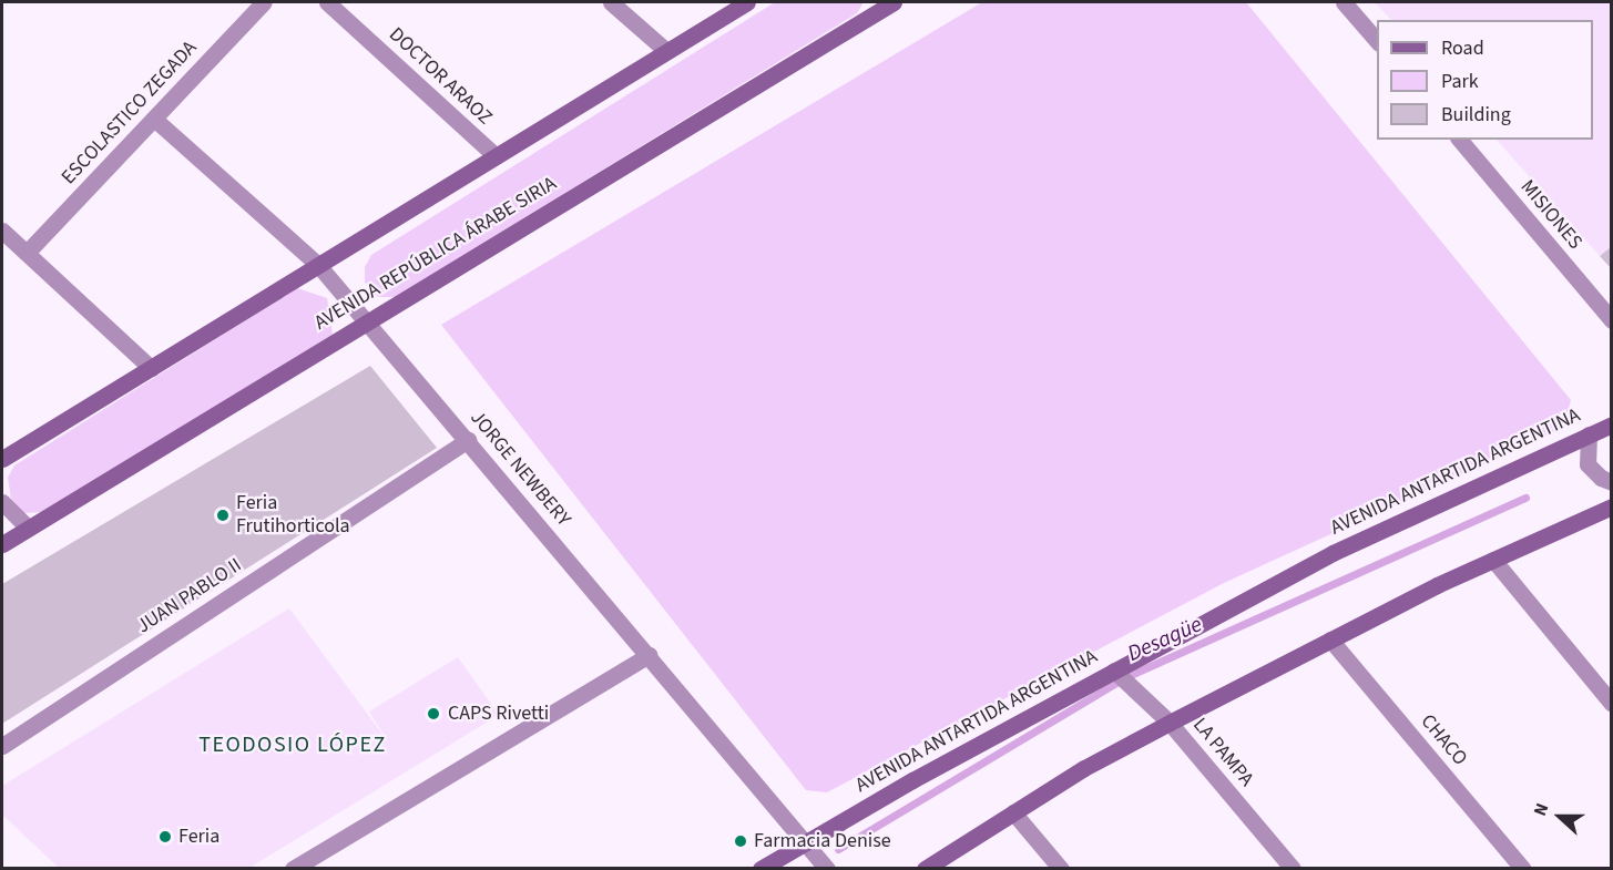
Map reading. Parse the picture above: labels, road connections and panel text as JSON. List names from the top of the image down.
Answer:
{
  "streets": {
    "main road": ["AVENIDA REPÚBLICA ÁRABE SIRIA", "AVENIDA ANTARTIDA ARGENTINA"],
    "street": [
      "DOCTOR ARAOZ",
      "ESCOLASTICO ZEGADA",
      "MISIONES",
      "JORGE NEWBERY",
      "JUAN PABLO II",
      "CHACO",
      "LA PAMPA"
    ]
  },
  "crossings": [
    ["ESCOLASTICO ZEGADA", "JORGE NEWBERY"],
    ["AVENIDA REPÚBLICA ÁRABE SIRIA", "JORGE NEWBERY"],
    ["JORGE NEWBERY", "AVENIDA ANTARTIDA ARGENTINA"],
    ["JORGE NEWBERY", "JUAN PABLO II"],
    ["AVENIDA ANTARTIDA ARGENTINA", "LA PAMPA"]
  ],
  "districts": ["TEODOSIO LÓPEZ"],
  "water": ["Desagüe"],
  "places": [
    "Feria Frutihorticola",
    "CAPS Rivetti",
    "Feria",
    "Farmacia Denise"
  ],
  "legend": ["Road", "Park", "Building"],
  "north": "left"
}
